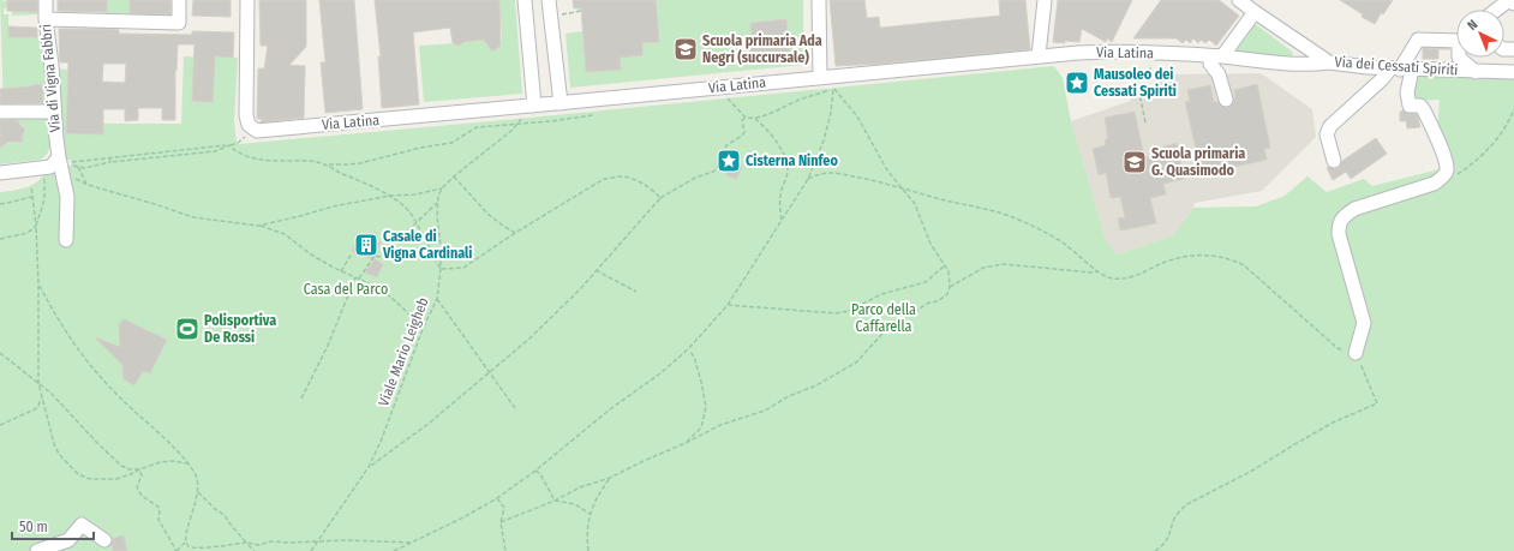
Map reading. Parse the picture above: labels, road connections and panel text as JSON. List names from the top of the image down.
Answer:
{
  "streets": {
    "street": ["Via Latina", "Via dei Cessati Spiriti", "Via di Vigna Fabbri"],
    "path": ["Viale Mario Leigheb"]
  },
  "crossings": [
    ["Via Latina", "Via dei Cessati Spiriti"]
  ],
  "parks": ["Casa del Parco", "Parco della Caffarella"],
  "places": {
    "school or university": ["Scuola primaria Ada Negri (succursale)", "Scuola primaria G. Quasimodo"],
    "place": ["Mausoleo dei Cessati Spiriti", "Cisterna Ninfeo"],
    "building": ["Casale di Vigna Cardinali"],
    "sports": ["Polisportiva De Rossi"]
  },
  "scale_bar": "50 m",
  "north": "top left"
}
